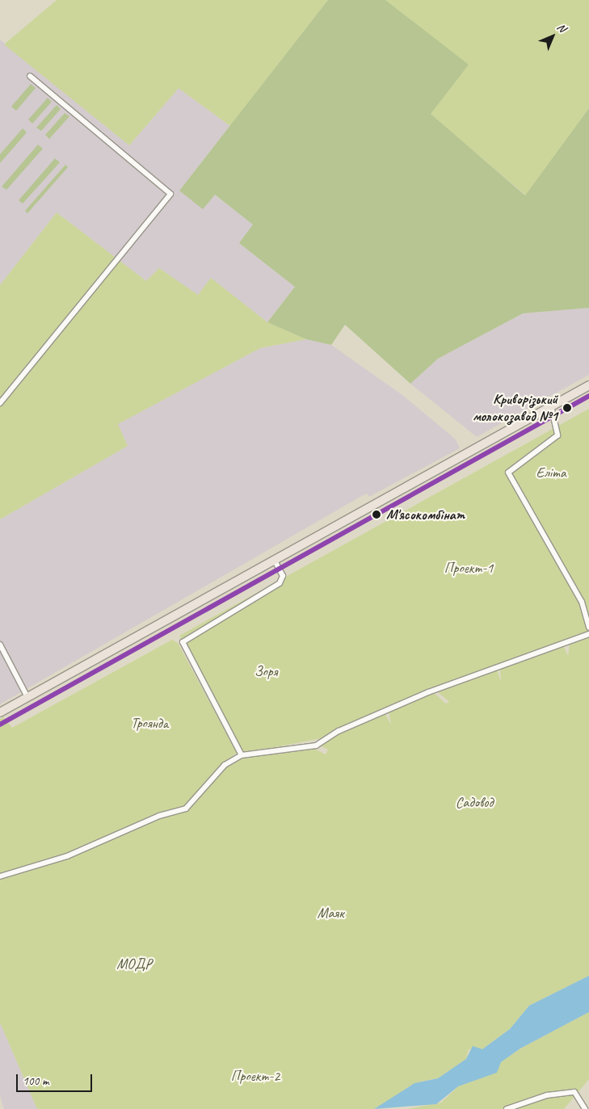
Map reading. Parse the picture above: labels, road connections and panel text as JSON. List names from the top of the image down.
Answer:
{
  "parks": [
    "Еліта",
    "Проект-1",
    "Зоря",
    "Троянда",
    "Садовод",
    "Маяк",
    "МОДР",
    "Проект-2"
  ],
  "places": ["Криворізький молокозавод №1", "М'ясокомбінат"],
  "scale_bar": "100 m",
  "north": "top right"
}
